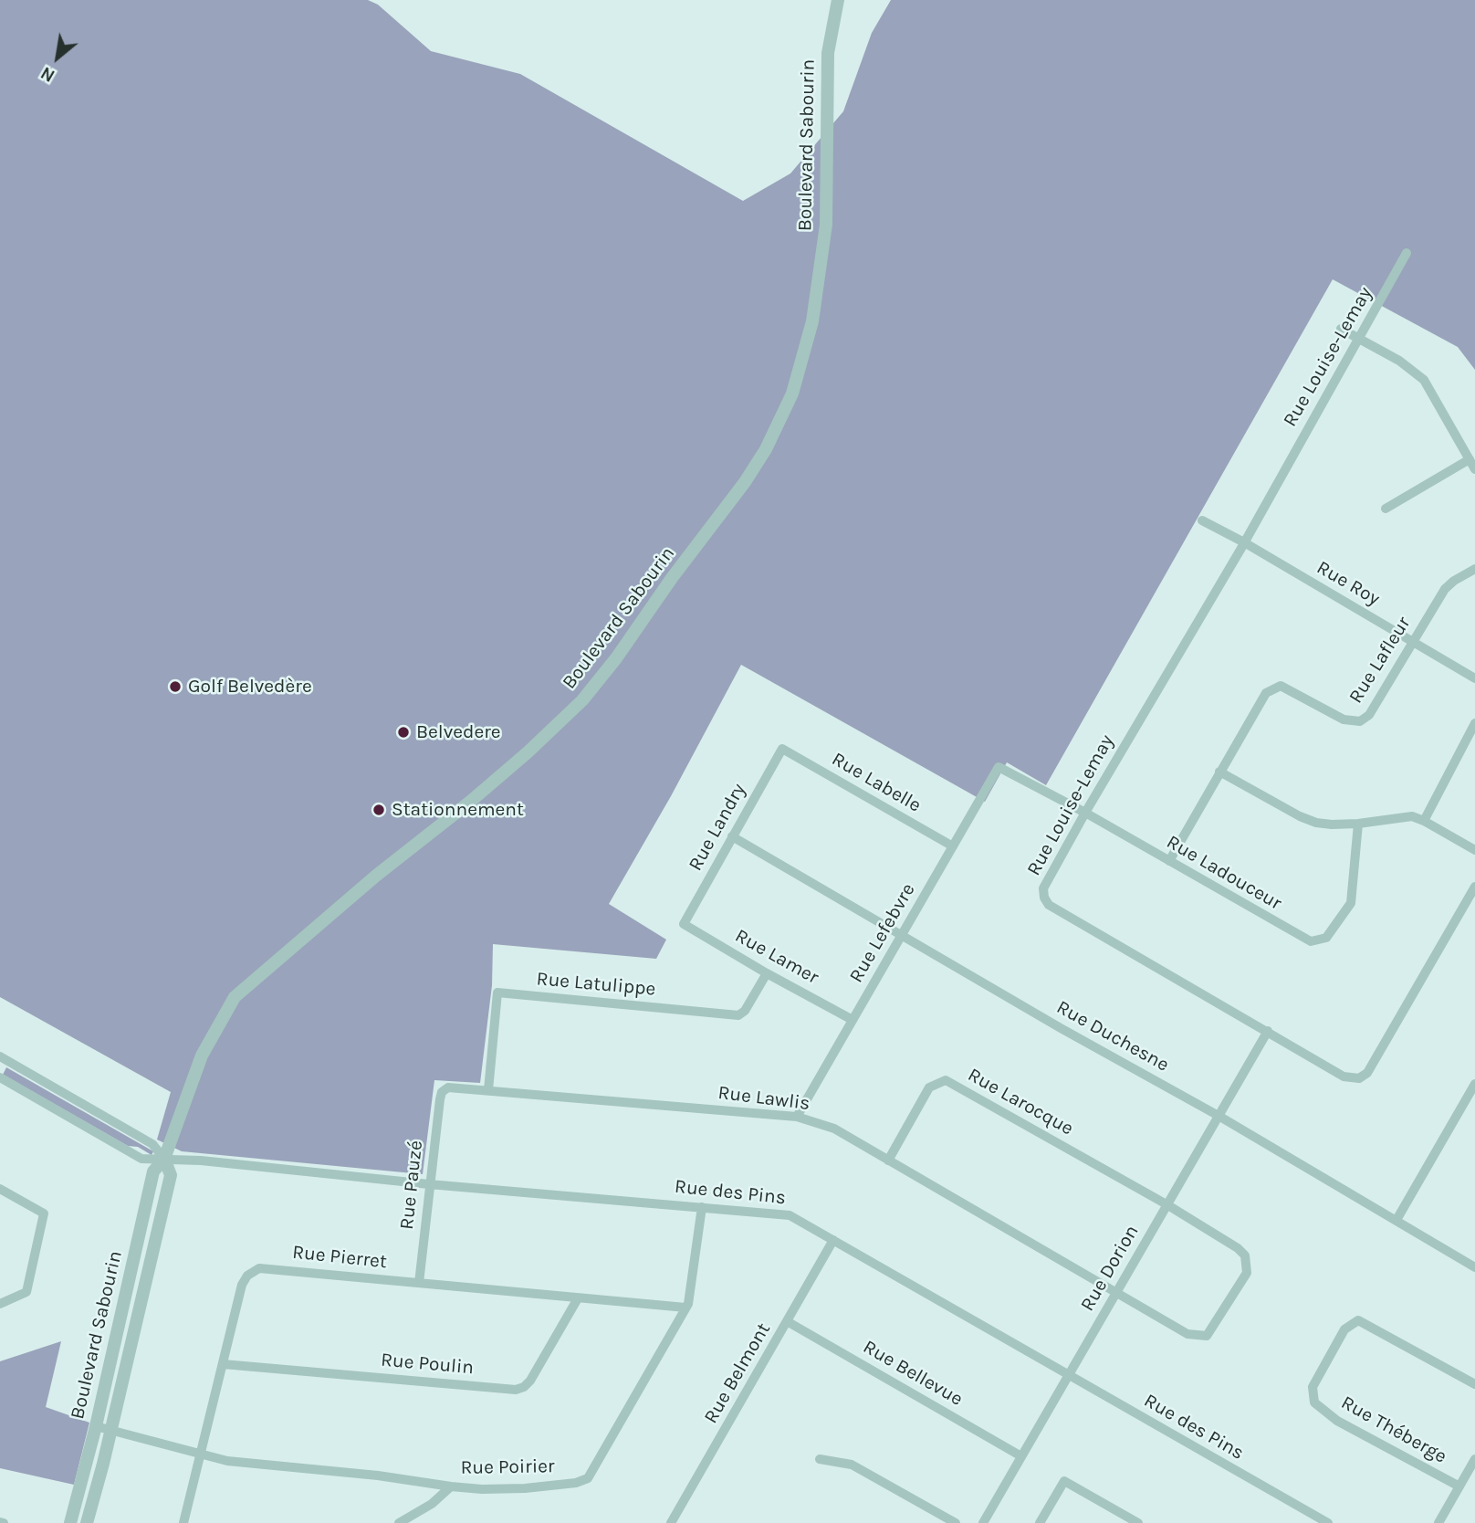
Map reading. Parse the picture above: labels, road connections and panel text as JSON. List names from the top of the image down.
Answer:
{
  "streets": {
    "street": [
      "Boulevard Sabourin",
      "Rue Louise-Lemay",
      "Rue Roy",
      "Rue Lafleur",
      "Rue Labelle",
      "Rue Landry",
      "Rue Ladouceur",
      "Rue Lefebvre",
      "Rue Lamer",
      "Rue Latulippe",
      "Rue Duchesne",
      "Rue Lawlis",
      "Rue Larocque",
      "Rue Pauzé",
      "Rue des Pins",
      "Rue Pierret",
      "Rue Dorion",
      "Rue Poulin",
      "Rue Belmont",
      "Rue Bellevue",
      "Rue Théberge",
      "Rue Poirier"
    ]
  },
  "crossings": [
    ["Boulevard Sabourin", "Rue des Pins"],
    ["Boulevard Sabourin", "Rue Poirier"],
    ["Rue Louise-Lemay", "Rue Roy"],
    ["Rue Louise-Lemay", "Rue Ladouceur"],
    ["Rue Louise-Lemay", "Rue Dorion"],
    ["Rue Roy", "Rue Lafleur"],
    ["Rue Lafleur", "Rue Ladouceur"],
    ["Rue Labelle", "Rue Landry"],
    ["Rue Labelle", "Rue Lefebvre"],
    ["Rue Landry", "Rue Lamer"],
    ["Rue Landry", "Rue Duchesne"],
    ["Rue Ladouceur", "Rue Lefebvre"],
    ["Rue Lefebvre", "Rue Lamer"],
    ["Rue Lefebvre", "Rue Duchesne"],
    ["Rue Lefebvre", "Rue Lawlis"],
    ["Rue Lamer", "Rue Latulippe"],
    ["Rue Latulippe", "Rue Lawlis"],
    ["Rue Duchesne", "Rue Dorion"],
    ["Rue Lawlis", "Rue Larocque"],
    ["Rue Lawlis", "Rue Pauzé"],
    ["Rue Lawlis", "Rue Dorion"],
    ["Rue Larocque", "Rue Dorion"],
    ["Rue Pauzé", "Rue des Pins"],
    ["Rue Pauzé", "Rue Pierret"],
    ["Rue des Pins", "Rue Dorion"],
    ["Rue des Pins", "Rue Belmont"],
    ["Rue des Pins", "Rue Poirier"],
    ["Rue Pierret", "Rue Poulin"],
    ["Rue Pierret", "Rue Poirier"],
    ["Rue Dorion", "Rue Bellevue"],
    ["Rue Belmont", "Rue Bellevue"]
  ],
  "places": ["Golf Belvedère", "Belvedere", "Stationnement"],
  "north": "bottom left"
}
